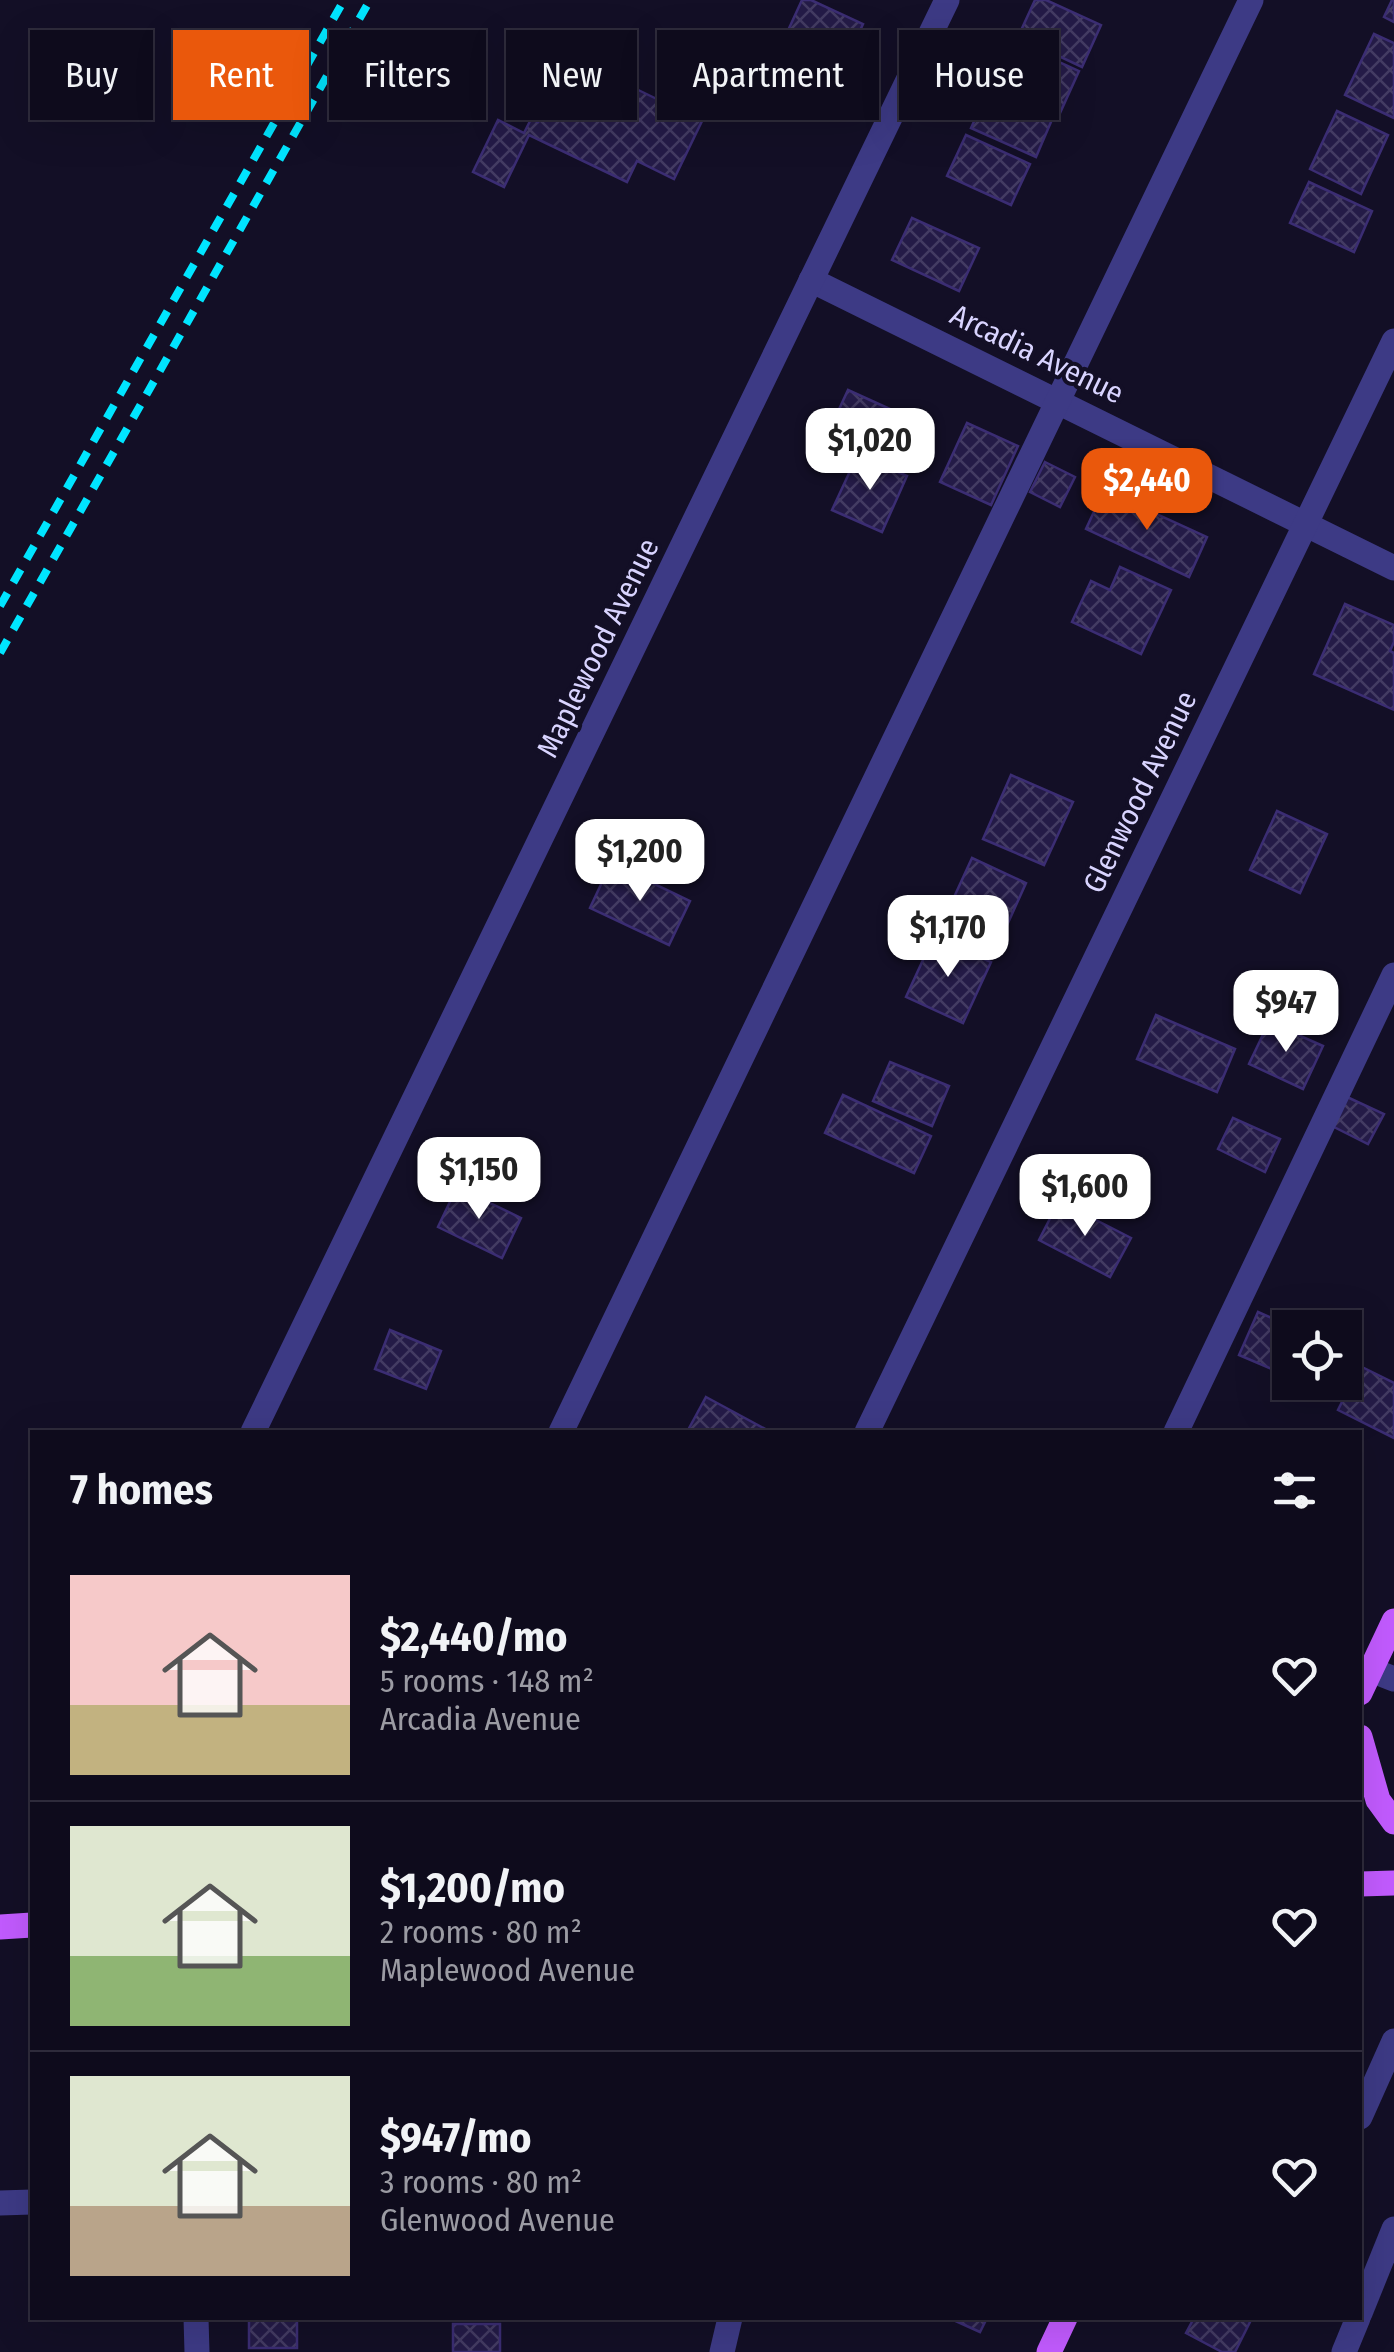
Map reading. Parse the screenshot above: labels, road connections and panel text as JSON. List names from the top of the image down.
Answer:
{
  "streets": {
    "street": ["Arcadia Avenue", "Maplewood Avenue", "Glenwood Avenue"]
  },
  "crossings": [
    ["Arcadia Avenue", "Maplewood Avenue"],
    ["Arcadia Avenue", "Glenwood Avenue"]
  ],
  "page": {
    "chip": [
      "Buy",
      "Rent",
      "Filters",
      "New",
      "Apartment",
      "House"
    ],
    "price": [
      "$1,020",
      "$2,440",
      "$1,200",
      "$1,170",
      "$947",
      "$1,150",
      "$1,600"
    ],
    "heading": "7 homes",
    "list": [
      {
        "name": "$2,440/mo",
        "note": "5 rooms · 148 m² · Arcadia Avenue"
      },
      {
        "name": "$1,200/mo",
        "note": "2 rooms · 80 m² · Maplewood Avenue"
      },
      {
        "name": "$947/mo",
        "note": "3 rooms · 80 m² · Glenwood Avenue"
      }
    ]
  }
}
